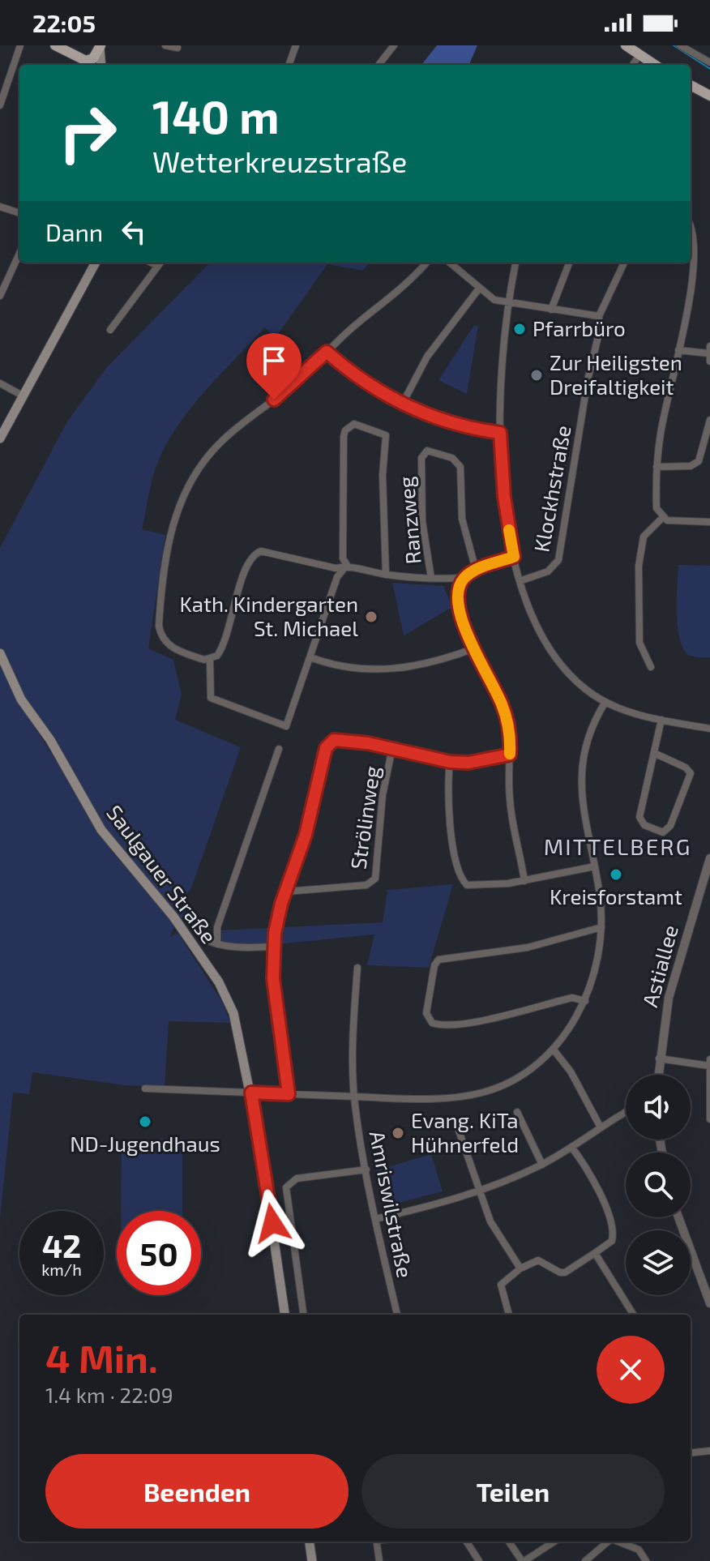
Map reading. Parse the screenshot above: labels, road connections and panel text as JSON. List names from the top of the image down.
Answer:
{
  "streets": {
    "main road": ["Saulgauer Straße"],
    "street": [
      "Klockhstraße",
      "Ranzweg",
      "Strölinweg",
      "Astiallee",
      "Amriswilstraße"
    ]
  },
  "districts": ["MITTELBERG"],
  "places": [
    "Pfarrbüro",
    "Zur Heiligsten Dreifaltigkeit",
    "Kath. Kindergarten St. Michael",
    "Kreisforstamt",
    "ND-Jugendhaus",
    "Evang. KiTa Hühnerfeld"
  ],
  "page": {
    "status": "22:05",
    "turn": ["140 m", "Wetterkreuzstraße"],
    "then": "Dann",
    "speed": "42 km/h",
    "limit": "50",
    "heading": ["4 Min.", "1.4 km · 22:09"],
    "buttons": ["Beenden", "Teilen"]
  }
}
